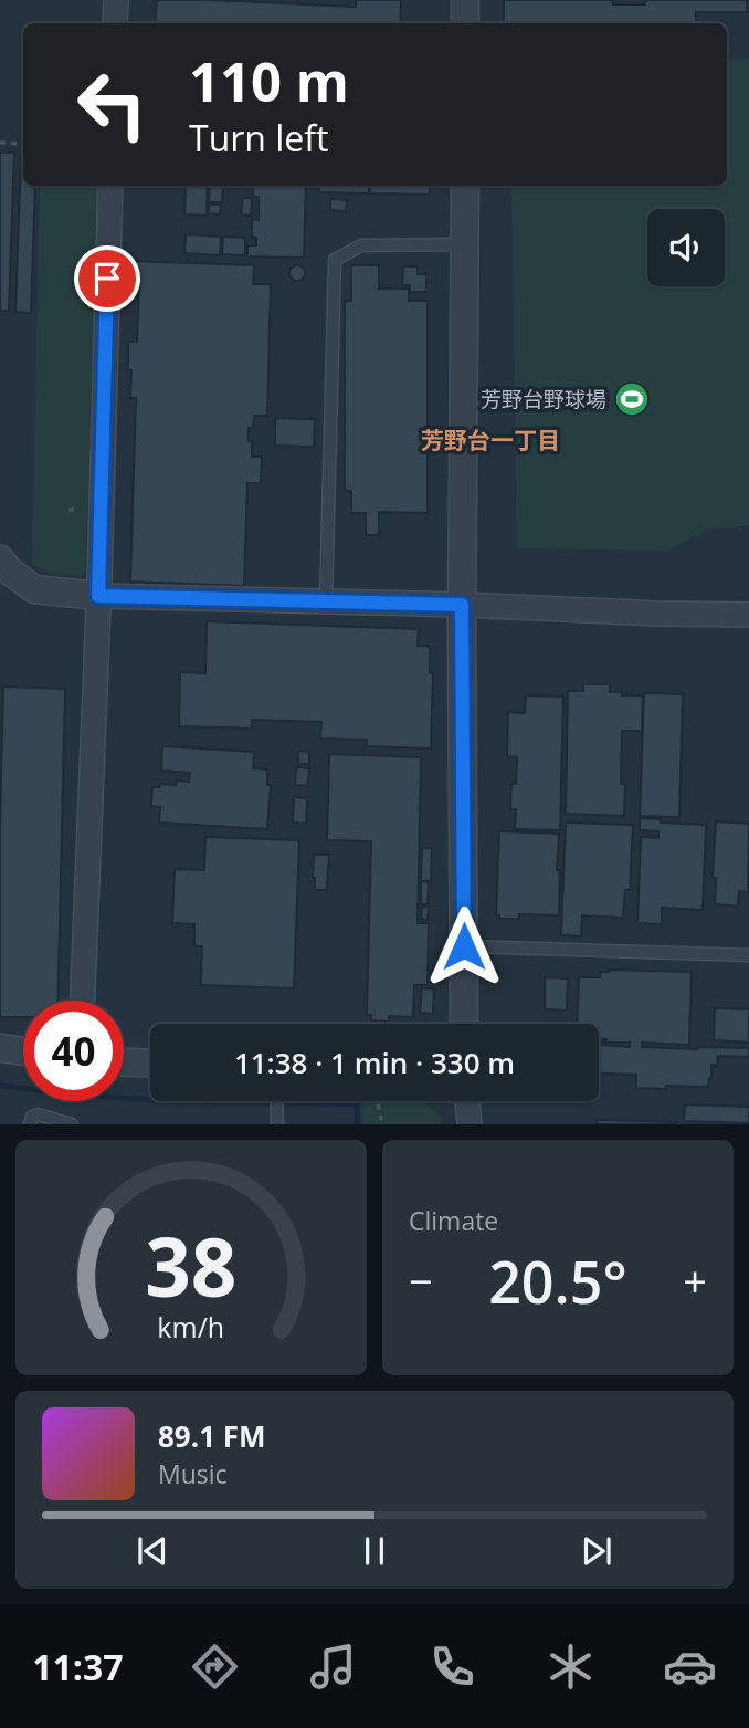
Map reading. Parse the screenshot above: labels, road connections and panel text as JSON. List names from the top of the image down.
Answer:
{
  "districts": ["芳野台一丁目"],
  "places": {
    "sports": ["芳野台野球場"]
  },
  "page": {
    "turn": ["110 m", "Turn left"],
    "limit": "40",
    "trip": "11:38 · 1 min · 330 m",
    "tile": "Climate",
    "heat": ["−", "20.5°", "+"],
    "song": ["89.1 FM", "Music"],
    "tabs": "11:37",
    "gauge": ["38", "km/h"]
  }
}
